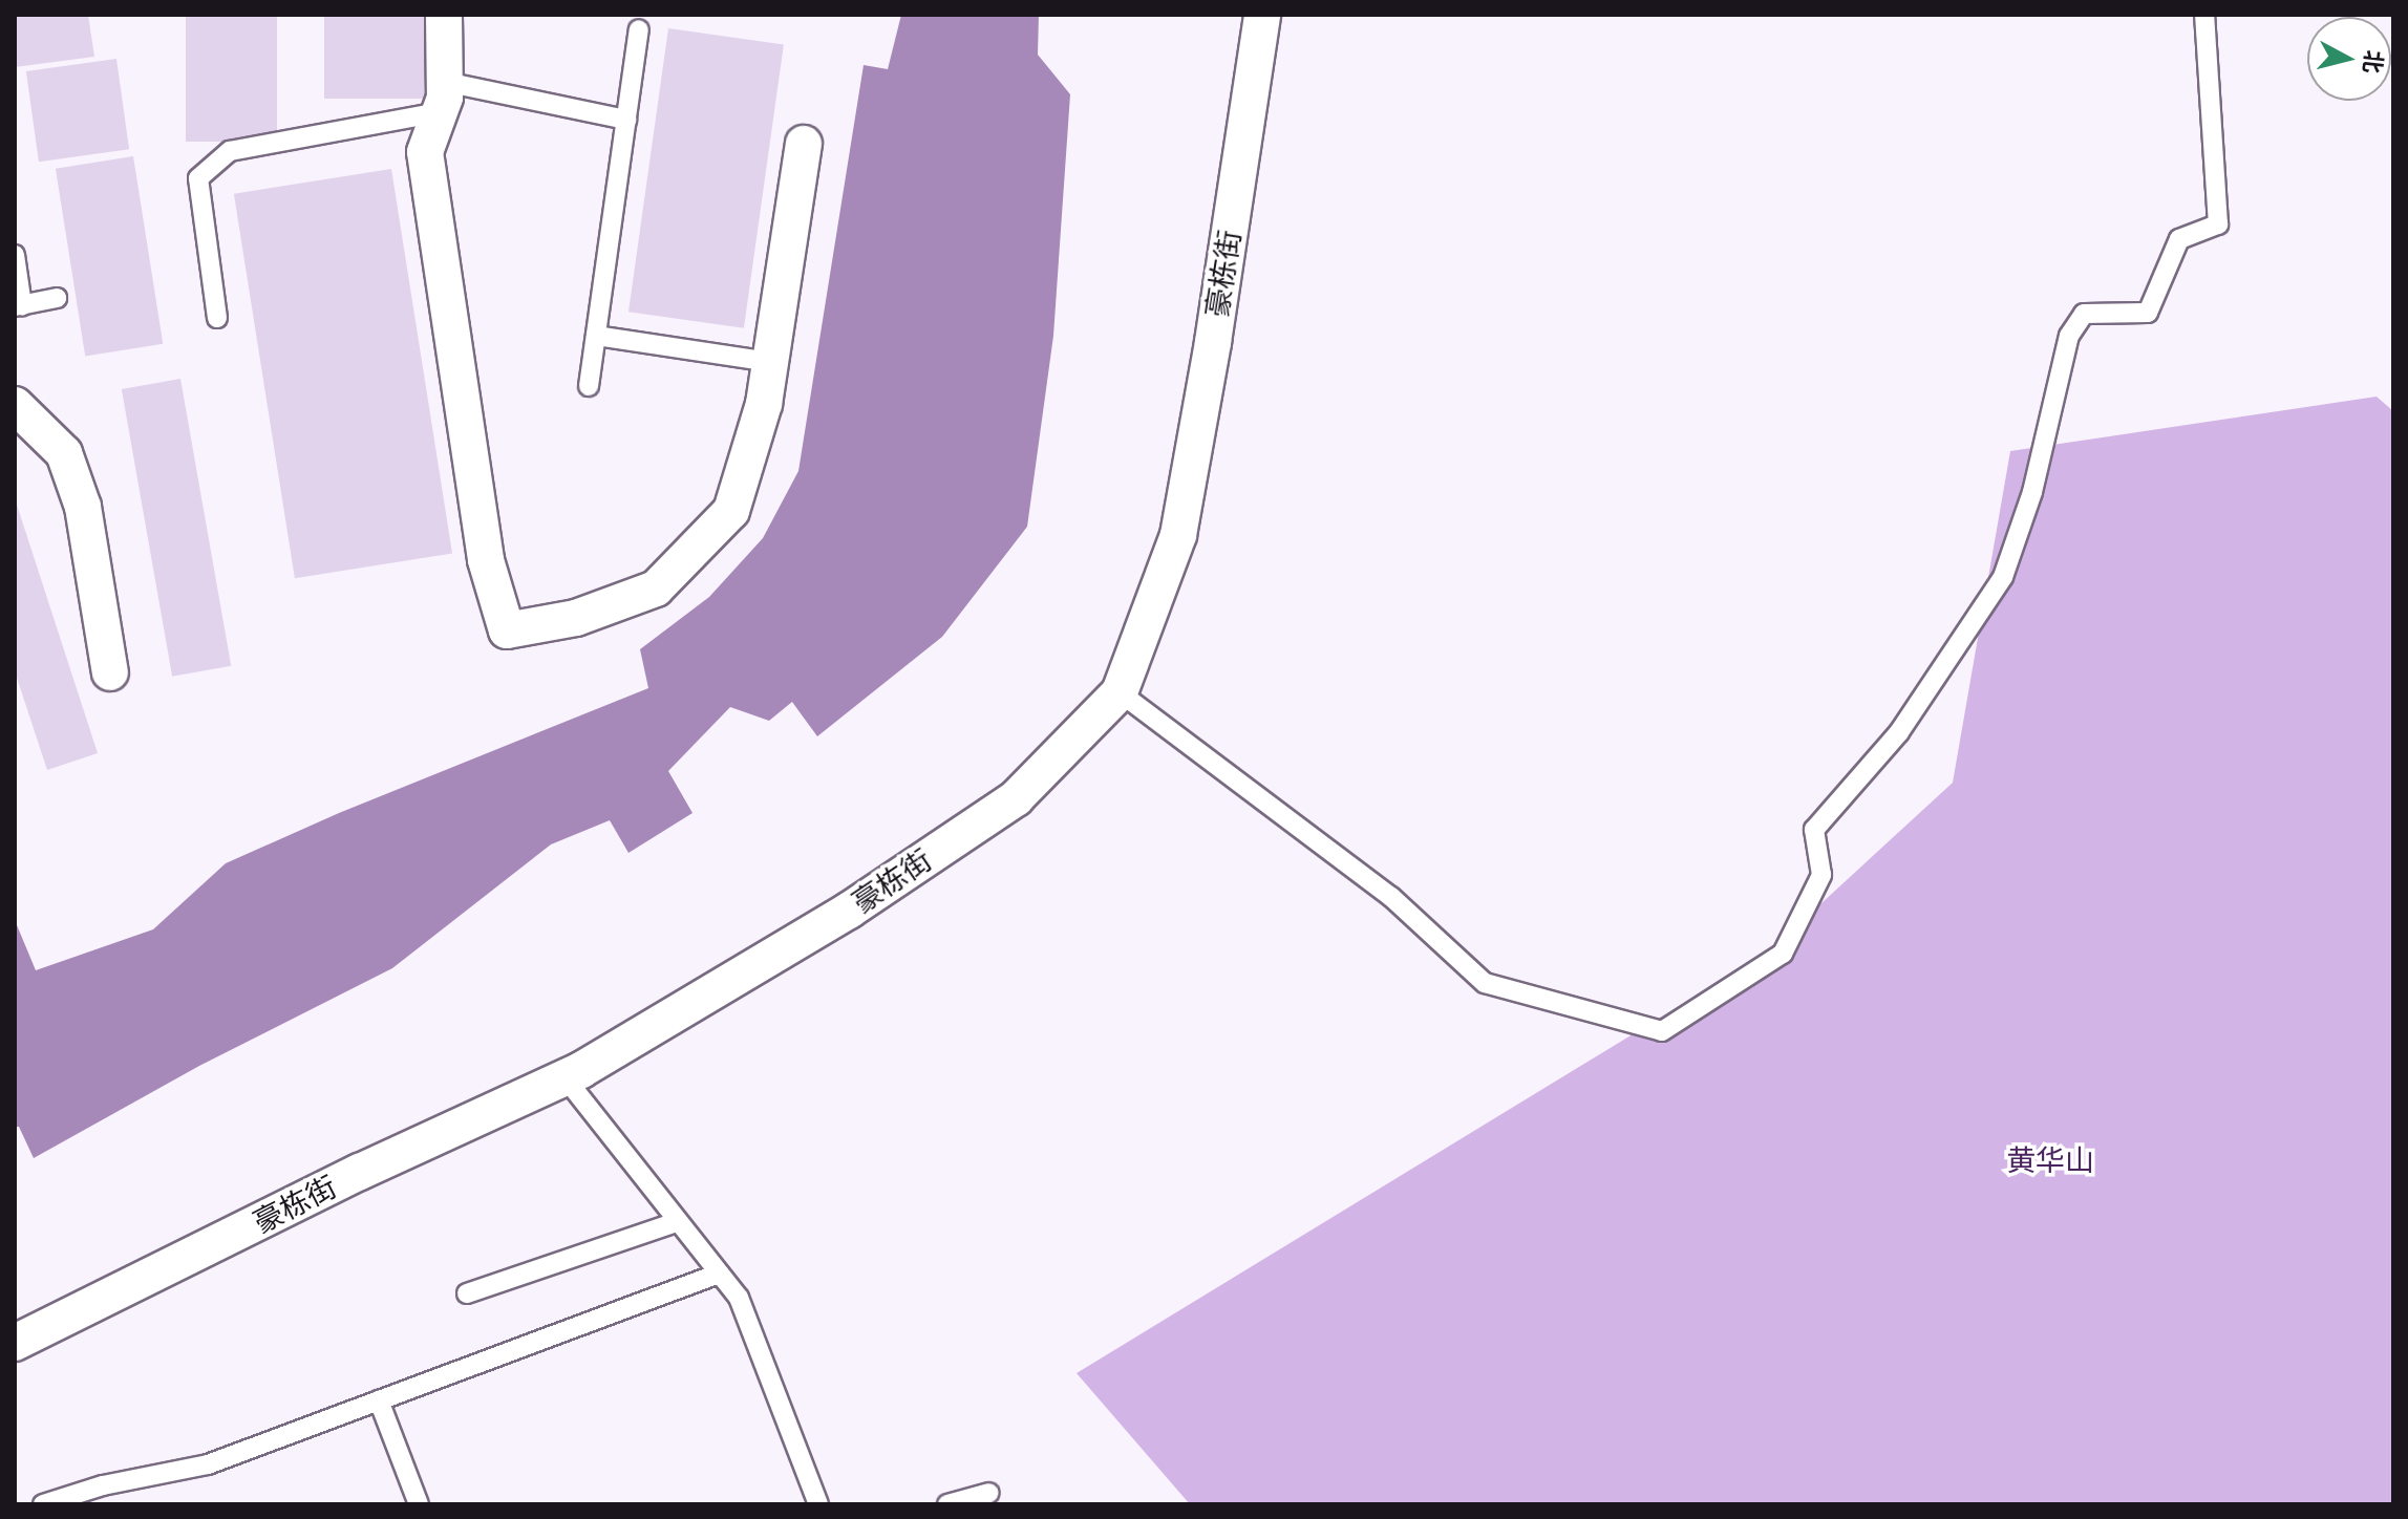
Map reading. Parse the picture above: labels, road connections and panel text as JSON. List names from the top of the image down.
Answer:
{
  "streets": {
    "street": ["豪栋街"]
  },
  "parks": ["黄华山"],
  "north": "right"
}
